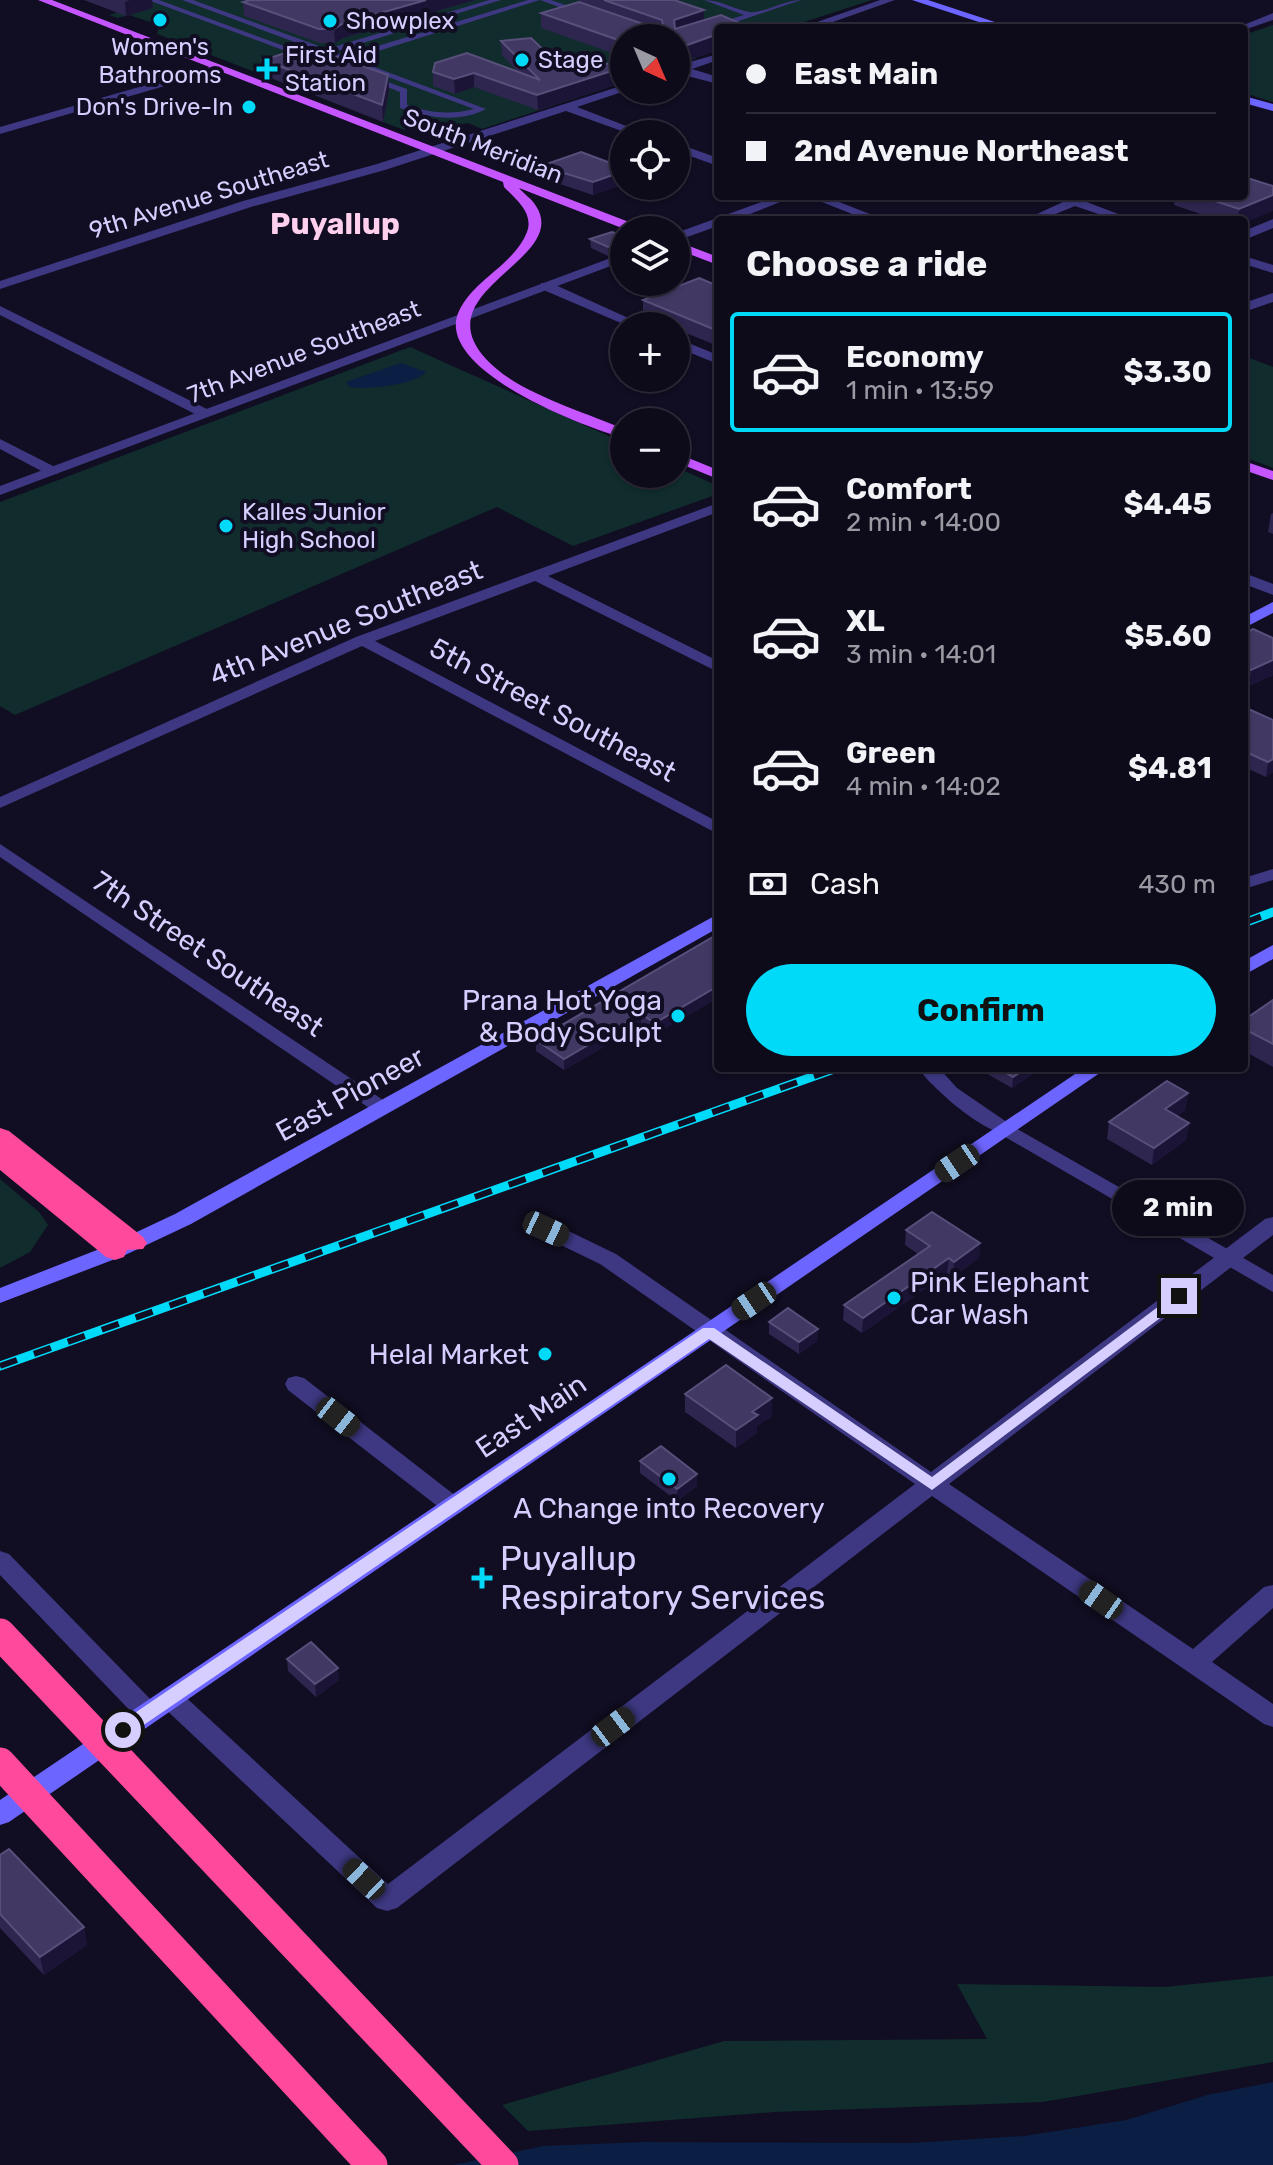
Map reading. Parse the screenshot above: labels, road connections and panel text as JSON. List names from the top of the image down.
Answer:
{
  "streets": {
    "main road": ["South Meridian", "East Pioneer", "East Main"],
    "street": [
      "9th Avenue Southeast",
      "7th Avenue Southeast",
      "4th Avenue Southeast",
      "5th Street Southeast",
      "7th Street Southeast"
    ]
  },
  "crossings": [
    ["South Meridian", "9th Avenue Southeast"],
    ["4th Avenue Southeast", "5th Street Southeast"],
    ["7th Street Southeast", "East Pioneer"]
  ],
  "districts": ["Puyallup"],
  "places": {
    "other": [
      "Women's Bathrooms",
      "Showplex",
      "Stage",
      "Don's Drive-In",
      "Kalles Junior High School",
      "Prana Hot Yoga & Body Sculpt",
      "Pink Elephant Car Wash",
      "Helal Market",
      "A Change into Recovery"
    ],
    "health": ["First Aid Station", "Puyallup Respiratory Services"]
  },
  "north": "bottom right",
  "page": {
    "map_buttons": ["+", "−"],
    "banner": ["East Main", "2nd Avenue Northeast"],
    "heading": "Choose a ride",
    "list": [
      {
        "name": "Economy",
        "note": "1 min · 13:59",
        "value": "$3.30"
      },
      {
        "name": "Comfort",
        "note": "2 min · 14:00",
        "value": "$4.45"
      },
      {
        "name": "XL",
        "note": "3 min · 14:01",
        "value": "$5.60"
      },
      {
        "name": "Green",
        "note": "4 min · 14:02",
        "value": "$4.81"
      }
    ],
    "pay": ["Cash", "430 m"],
    "buttons": "Confirm",
    "bubble": "2 min"
  }
}
